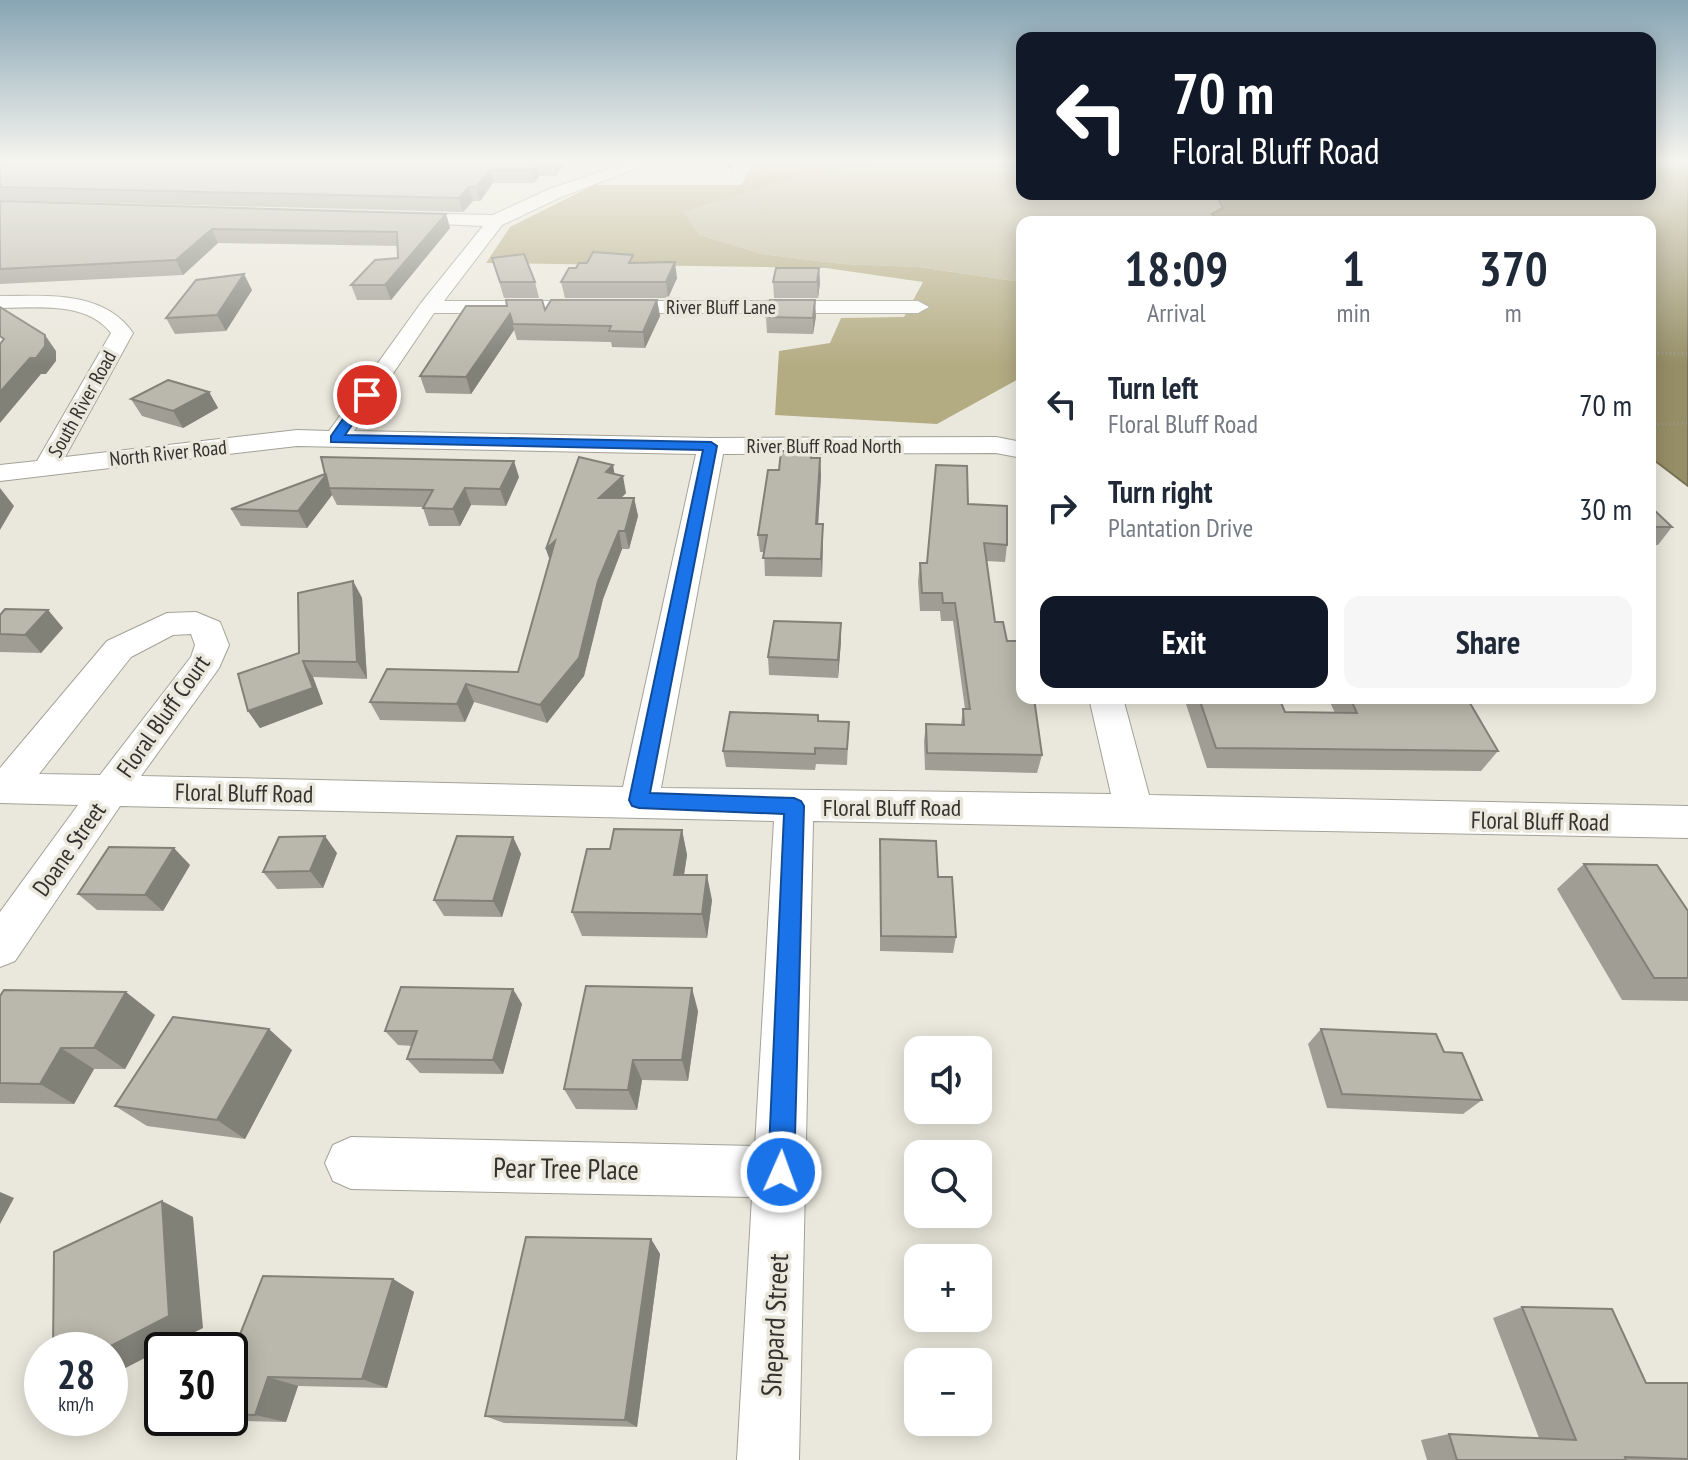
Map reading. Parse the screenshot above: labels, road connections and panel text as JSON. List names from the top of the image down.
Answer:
{
  "streets": {
    "street": [
      "River Bluff Lane",
      "South River Road",
      "River Bluff Road North",
      "North River Road",
      "Floral Bluff Court",
      "Floral Bluff Road",
      "Doane Street",
      "Pear Tree Place",
      "Shepard Street"
    ]
  },
  "crossings": [
    ["South River Road", "North River Road"],
    ["River Bluff Road North", "North River Road"],
    ["Floral Bluff Court", "Floral Bluff Road"],
    ["Floral Bluff Court", "Doane Street"],
    ["Floral Bluff Road", "Doane Street"],
    ["Floral Bluff Road", "Shepard Street"],
    ["Pear Tree Place", "Shepard Street"]
  ],
  "page": {
    "turn": ["70 m", "Floral Bluff Road"],
    "eta": [
      "18:09",
      "Arrival",
      "1",
      "min",
      "370",
      "m"
    ],
    "list": [
      {
        "name": "Turn left",
        "note": "Floral Bluff Road",
        "value": "70 m"
      },
      {
        "name": "Turn right",
        "note": "Plantation Drive",
        "value": "30 m"
      }
    ],
    "buttons": ["Exit", "Share"],
    "map_buttons": ["+", "−"],
    "speed": "28 km/h",
    "limit": "30"
  }
}
